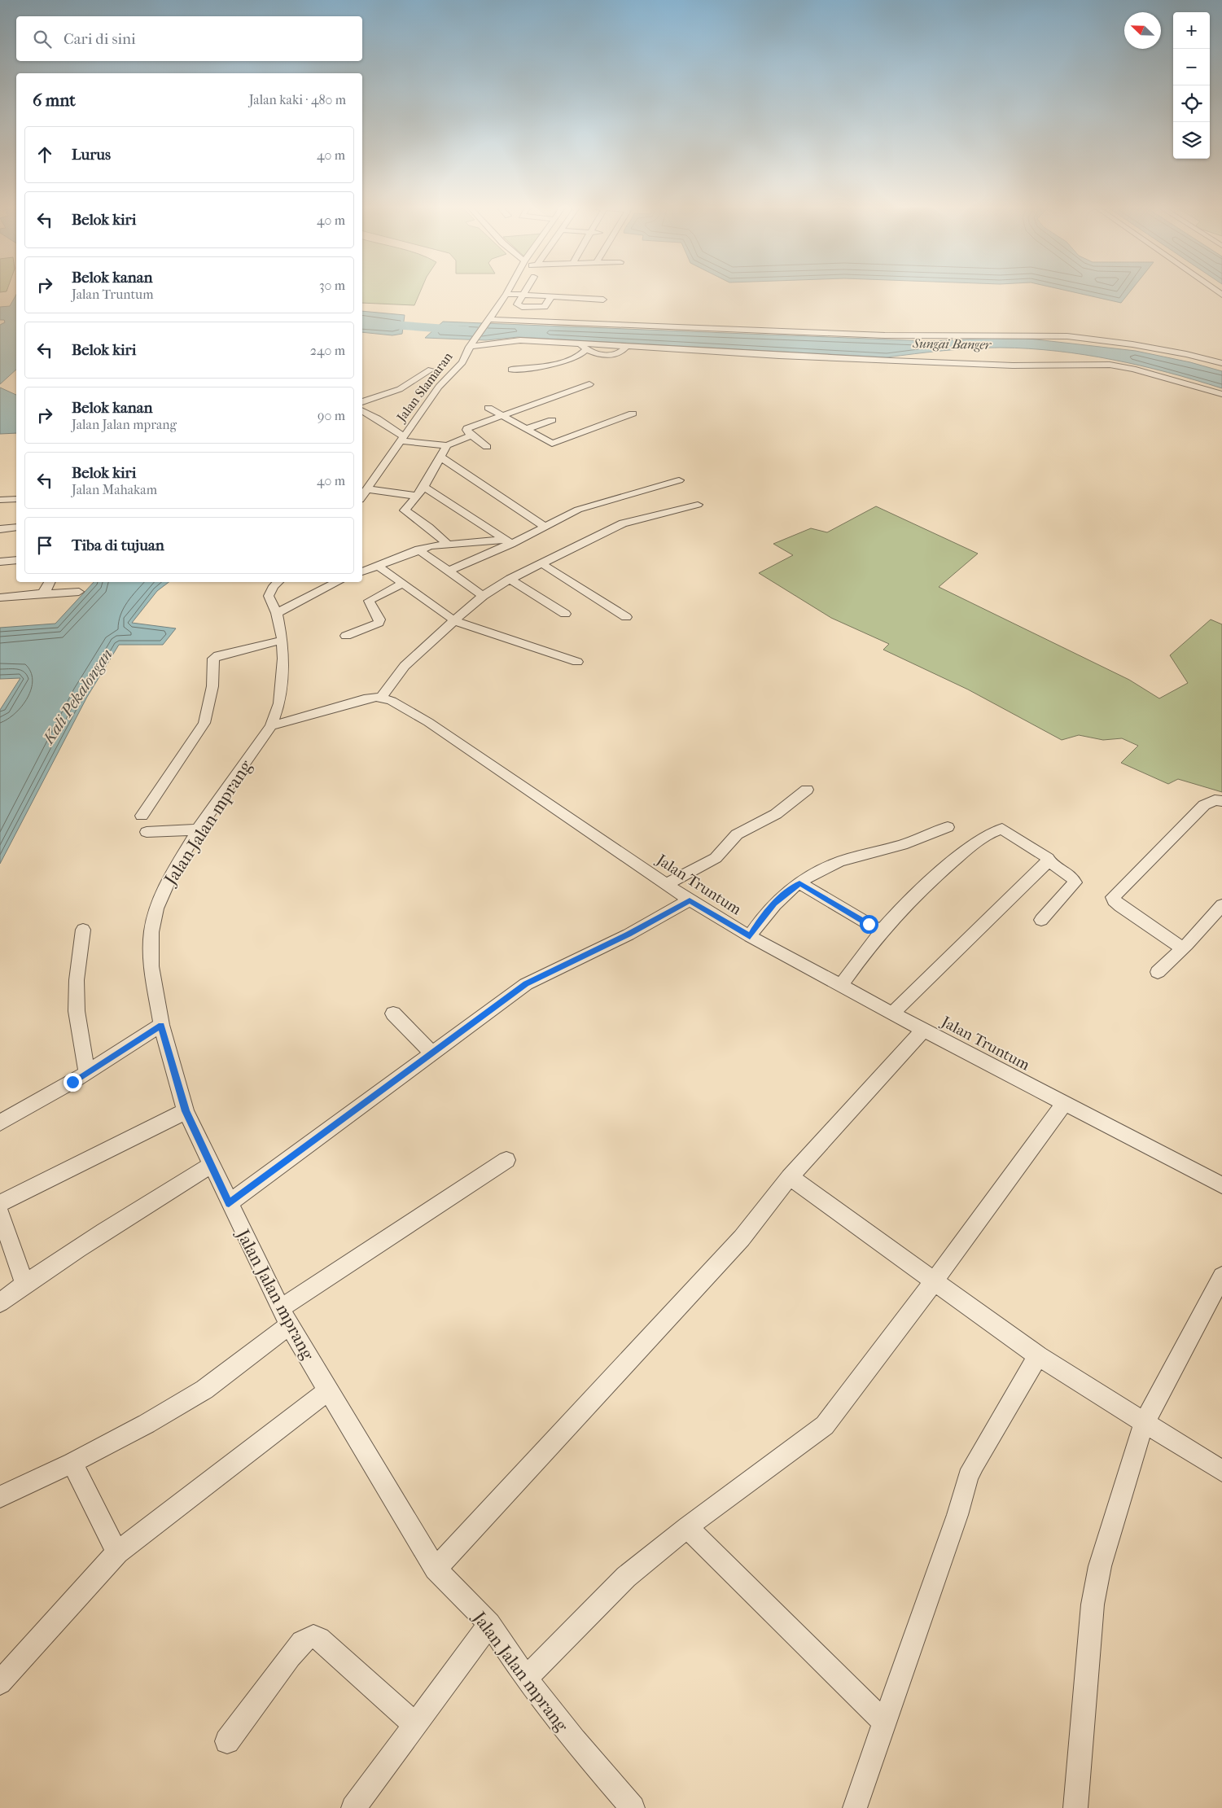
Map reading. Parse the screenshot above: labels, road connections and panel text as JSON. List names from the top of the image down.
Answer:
{
  "streets": {
    "street": ["Jalan Slamaran", "Jalan Jalan mprang", "Jalan Truntum"]
  },
  "water": ["Sungai Banger", "Kali Pekalongan"],
  "north": "top left",
  "page": {
    "map_buttons": ["+", "−"],
    "search": "Cari di sini",
    "heading": ["6 mnt", "Jalan kaki · 480 m"],
    "list": [
      ["Lurus", "40 m"],
      ["Belok kiri", "40 m"],
      ["Belok kanan", "Jalan Truntum", "30 m"],
      ["Belok kiri", "240 m"],
      ["Belok kanan", "Jalan Jalan mprang", "90 m"],
      ["Belok kiri", "Jalan Mahakam", "40 m"],
      "Tiba di tujuan"
    ]
  }
}
